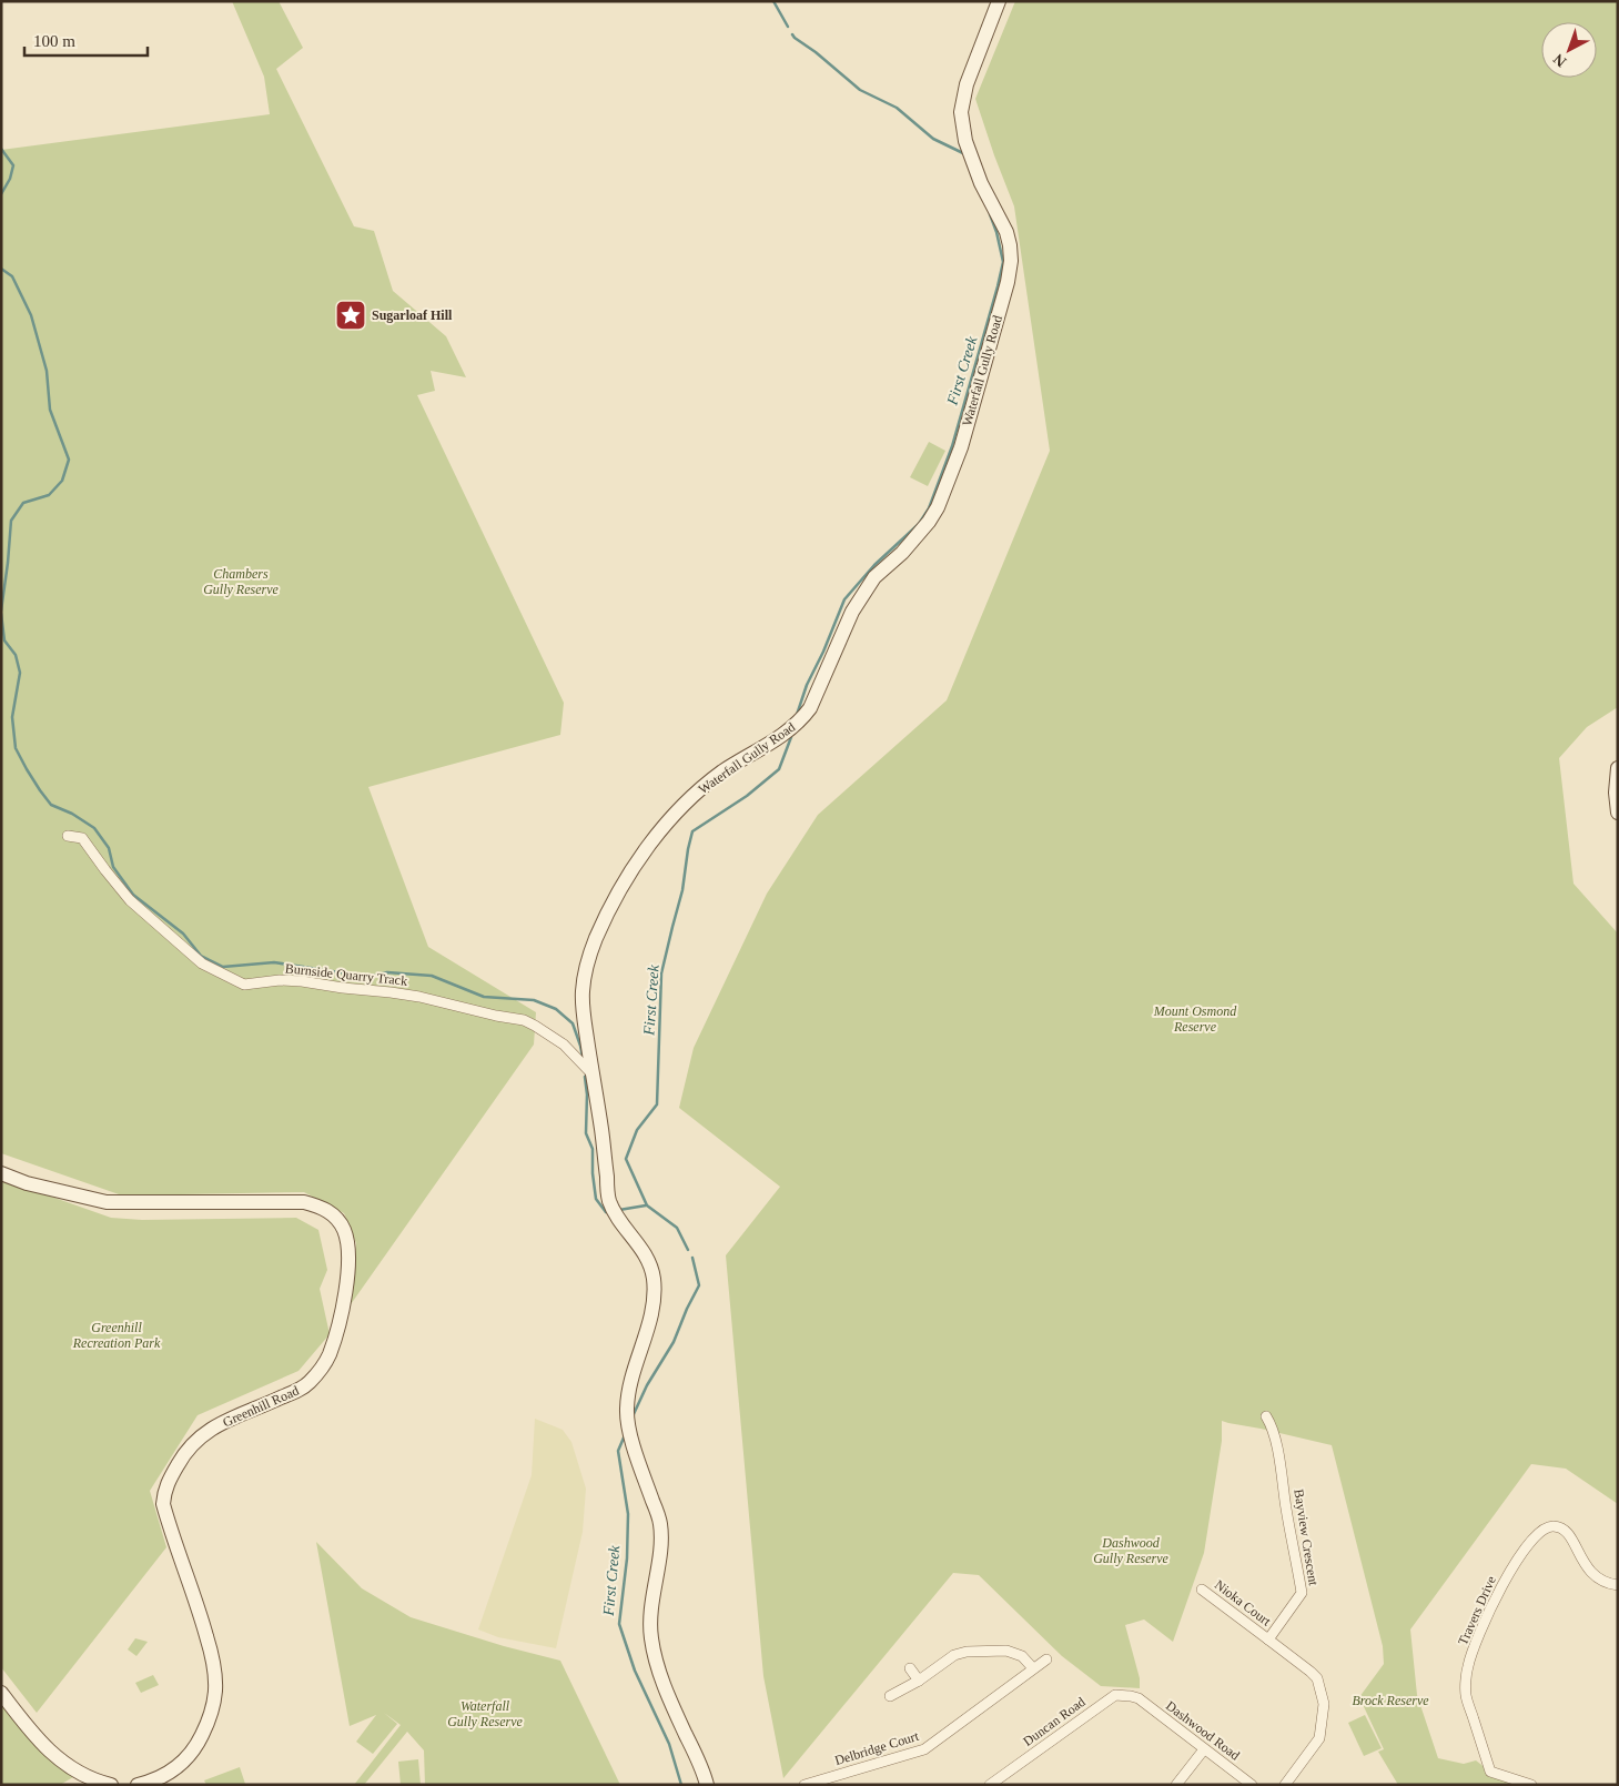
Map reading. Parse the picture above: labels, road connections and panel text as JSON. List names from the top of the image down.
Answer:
{
  "streets": {
    "street": [
      "Waterfall Gully Road",
      "Burnside Quarry Track",
      "Greenhill Road",
      "Bayview Crescent",
      "Nioka Court",
      "Travers Drive",
      "Duncan Road",
      "Dashwood Road",
      "Delbridge Court"
    ]
  },
  "crossings": [
    ["Waterfall Gully Road", "Burnside Quarry Track"],
    ["Bayview Crescent", "Nioka Court"],
    ["Duncan Road", "Dashwood Road"]
  ],
  "water": ["First Creek"],
  "parks": [
    "Chambers Gully Reserve",
    "Mount Osmond Reserve",
    "Greenhill Recreation Park",
    "Dashwood Gully Reserve",
    "Brock Reserve",
    "Waterfall Gully Reserve"
  ],
  "places": {
    "place": ["Sugarloaf Hill"]
  },
  "scale_bar": "100 m",
  "north": "bottom left"
}
